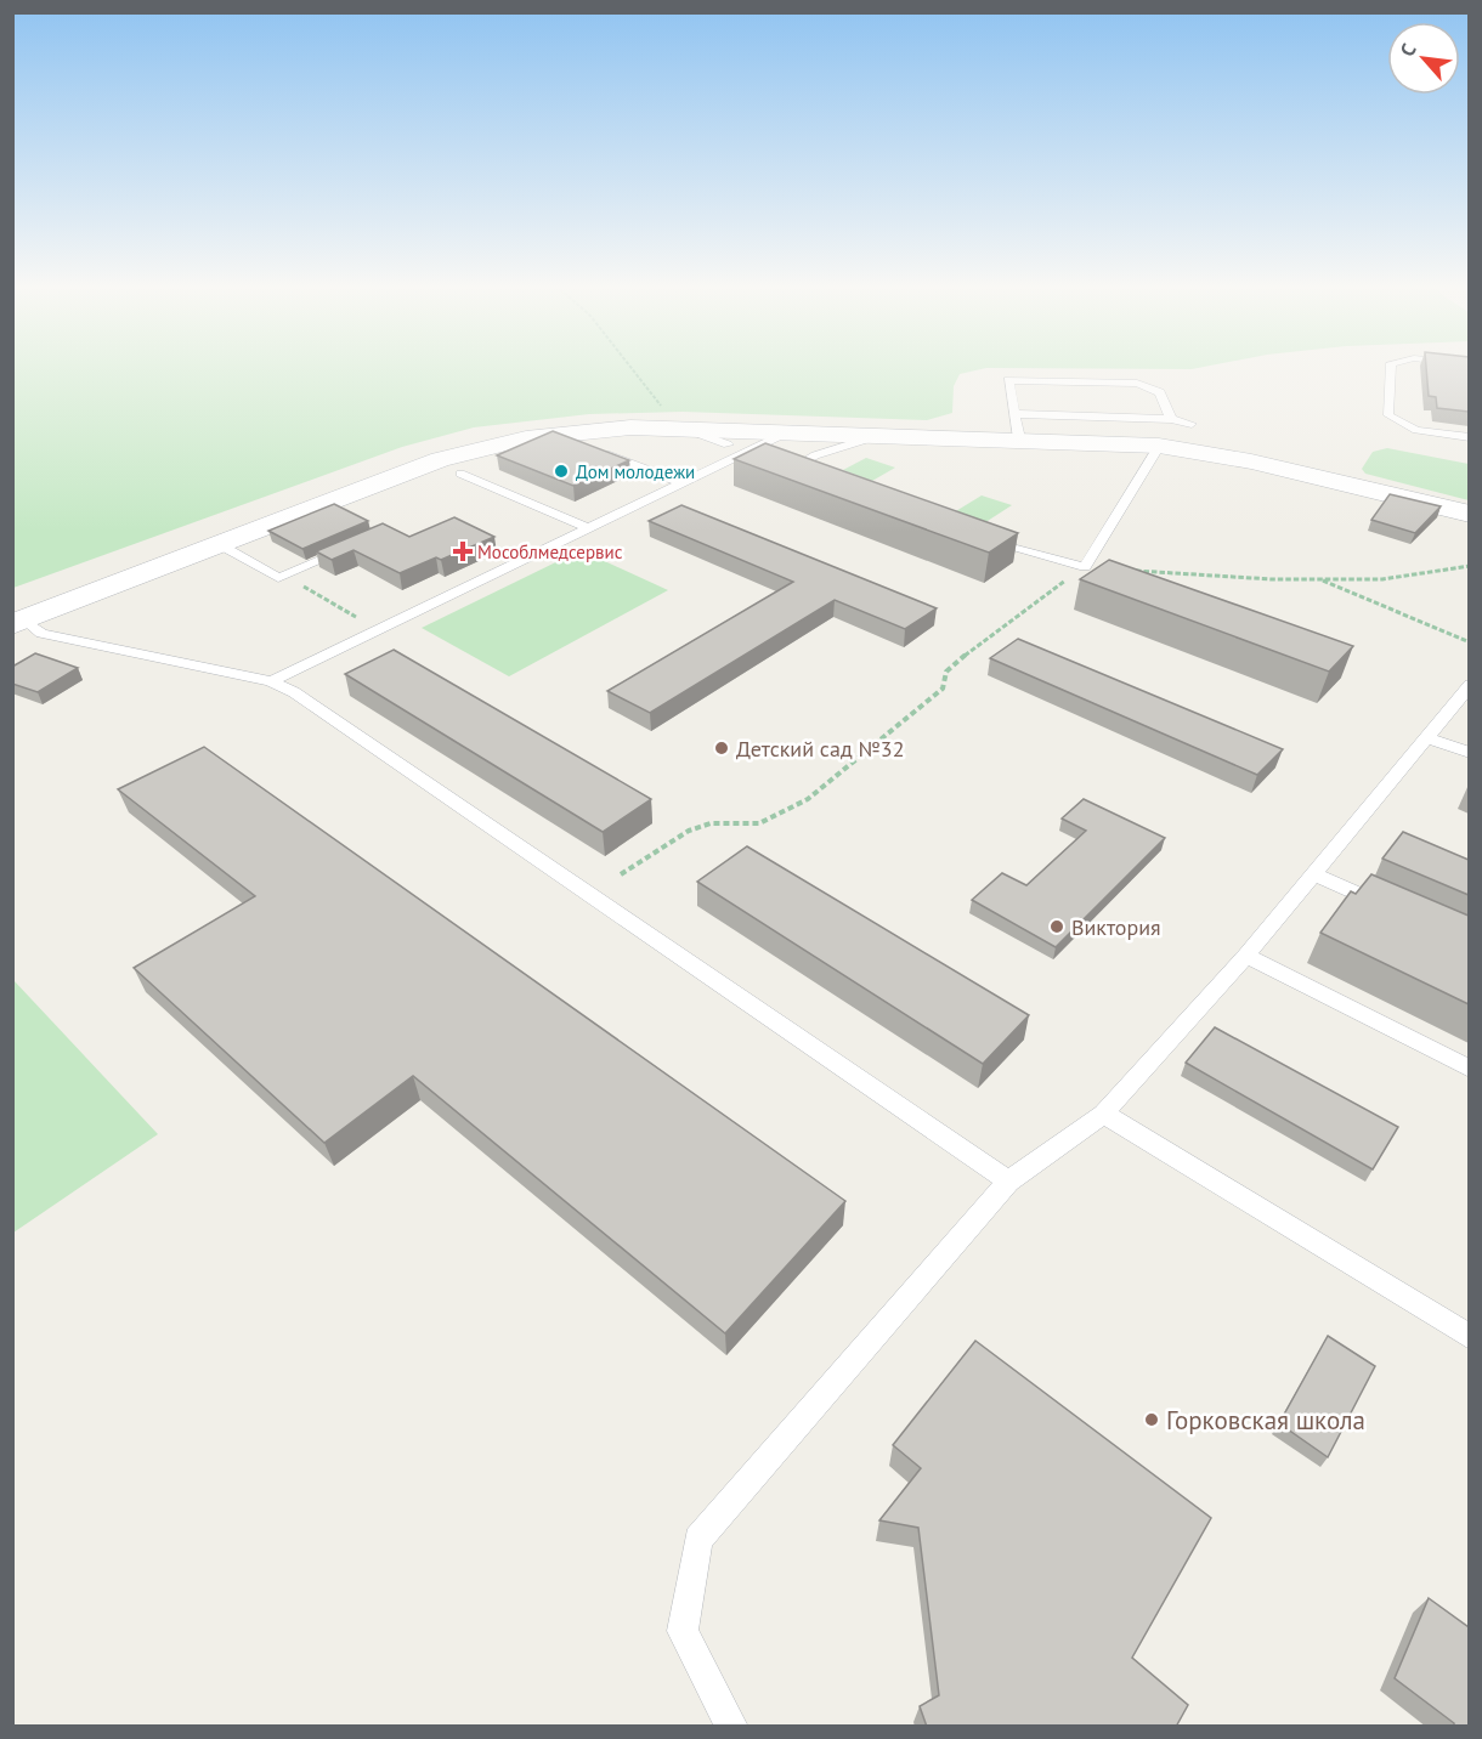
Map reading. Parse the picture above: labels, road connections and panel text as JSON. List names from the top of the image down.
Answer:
{
  "places": {
    "other": [
      "Дом молодежи",
      "Детский сад №32",
      "Виктория",
      "Горковская школа"
    ],
    "health": ["Мособлмедсервис"]
  },
  "north": "top left"
}
